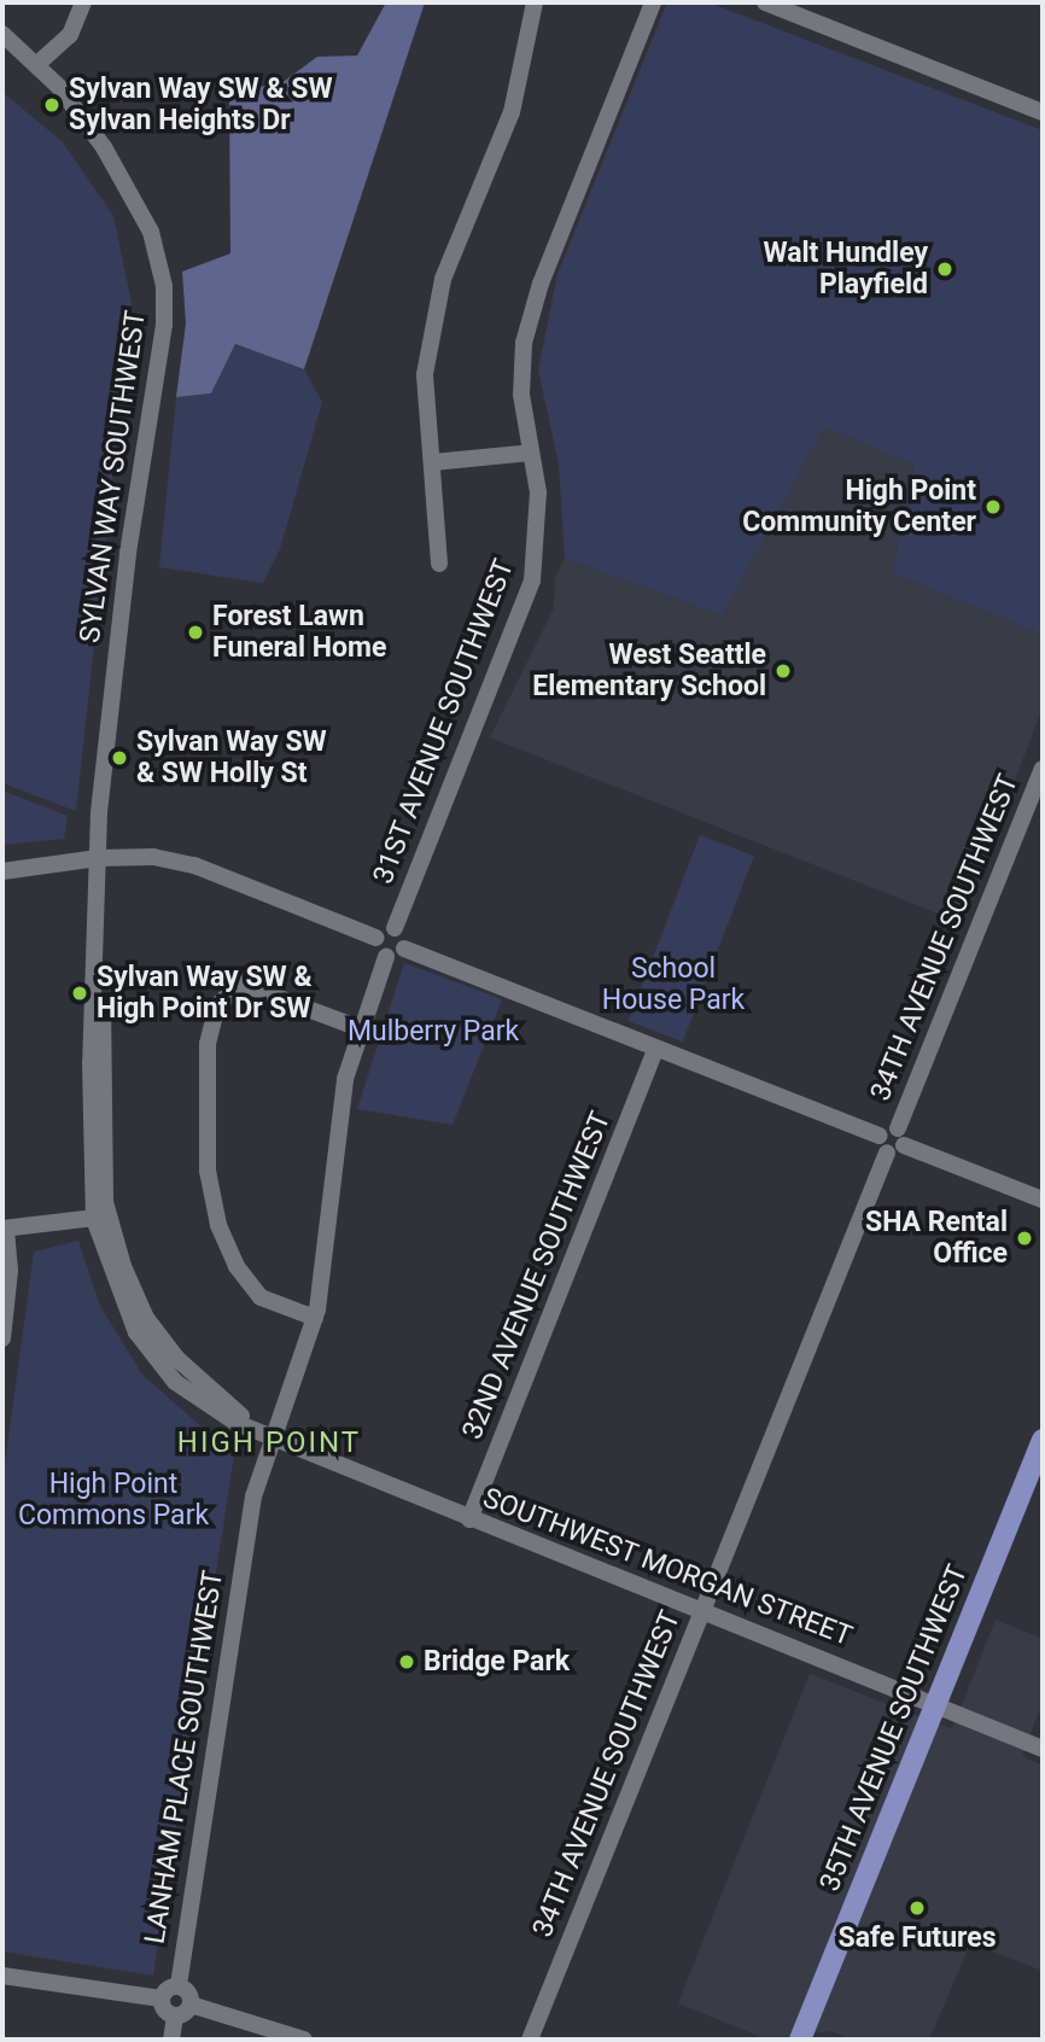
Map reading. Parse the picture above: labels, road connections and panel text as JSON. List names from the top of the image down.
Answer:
{
  "streets": {
    "main road": ["35TH AVENUE SOUTHWEST"],
    "street": [
      "SYLVAN WAY SOUTHWEST",
      "31ST AVENUE SOUTHWEST",
      "34TH AVENUE SOUTHWEST",
      "32ND AVENUE SOUTHWEST",
      "SOUTHWEST MORGAN STREET",
      "LANHAM PLACE SOUTHWEST"
    ]
  },
  "crossings": [
    ["SYLVAN WAY SOUTHWEST", "SOUTHWEST MORGAN STREET"],
    ["SYLVAN WAY SOUTHWEST", "LANHAM PLACE SOUTHWEST"],
    ["34TH AVENUE SOUTHWEST", "SOUTHWEST MORGAN STREET"],
    ["32ND AVENUE SOUTHWEST", "SOUTHWEST MORGAN STREET"],
    ["SOUTHWEST MORGAN STREET", "35TH AVENUE SOUTHWEST"],
    ["SOUTHWEST MORGAN STREET", "LANHAM PLACE SOUTHWEST"]
  ],
  "districts": ["HIGH POINT"],
  "parks": ["School House Park", "Mulberry Park", "High Point Commons Park"],
  "places": [
    "Sylvan Way SW & SW Sylvan Heights Dr",
    "Walt Hundley Playfield",
    "High Point Community Center",
    "Forest Lawn Funeral Home",
    "West Seattle Elementary School",
    "Sylvan Way SW & SW Holly St",
    "Sylvan Way SW & High Point Dr SW",
    "SHA Rental Office",
    "Bridge Park",
    "Safe Futures"
  ]
}
